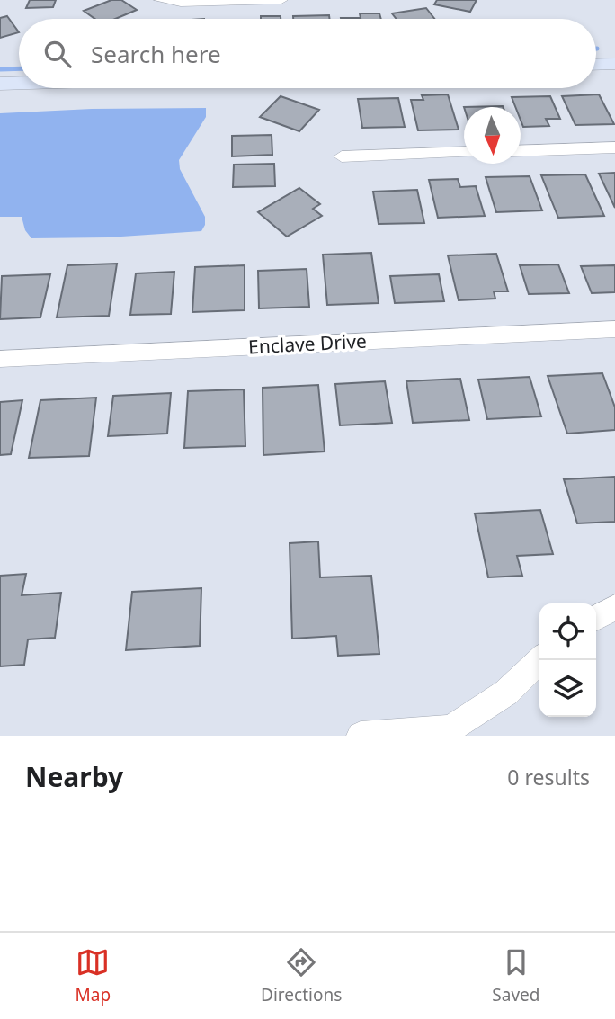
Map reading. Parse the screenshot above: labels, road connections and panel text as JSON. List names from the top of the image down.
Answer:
{
  "streets": {
    "street": ["Enclave Drive"]
  },
  "north": "bottom",
  "page": {
    "search": "Search here",
    "heading": ["Nearby", "0 results"],
    "nav": ["Map", "Directions", "Saved"]
  }
}
